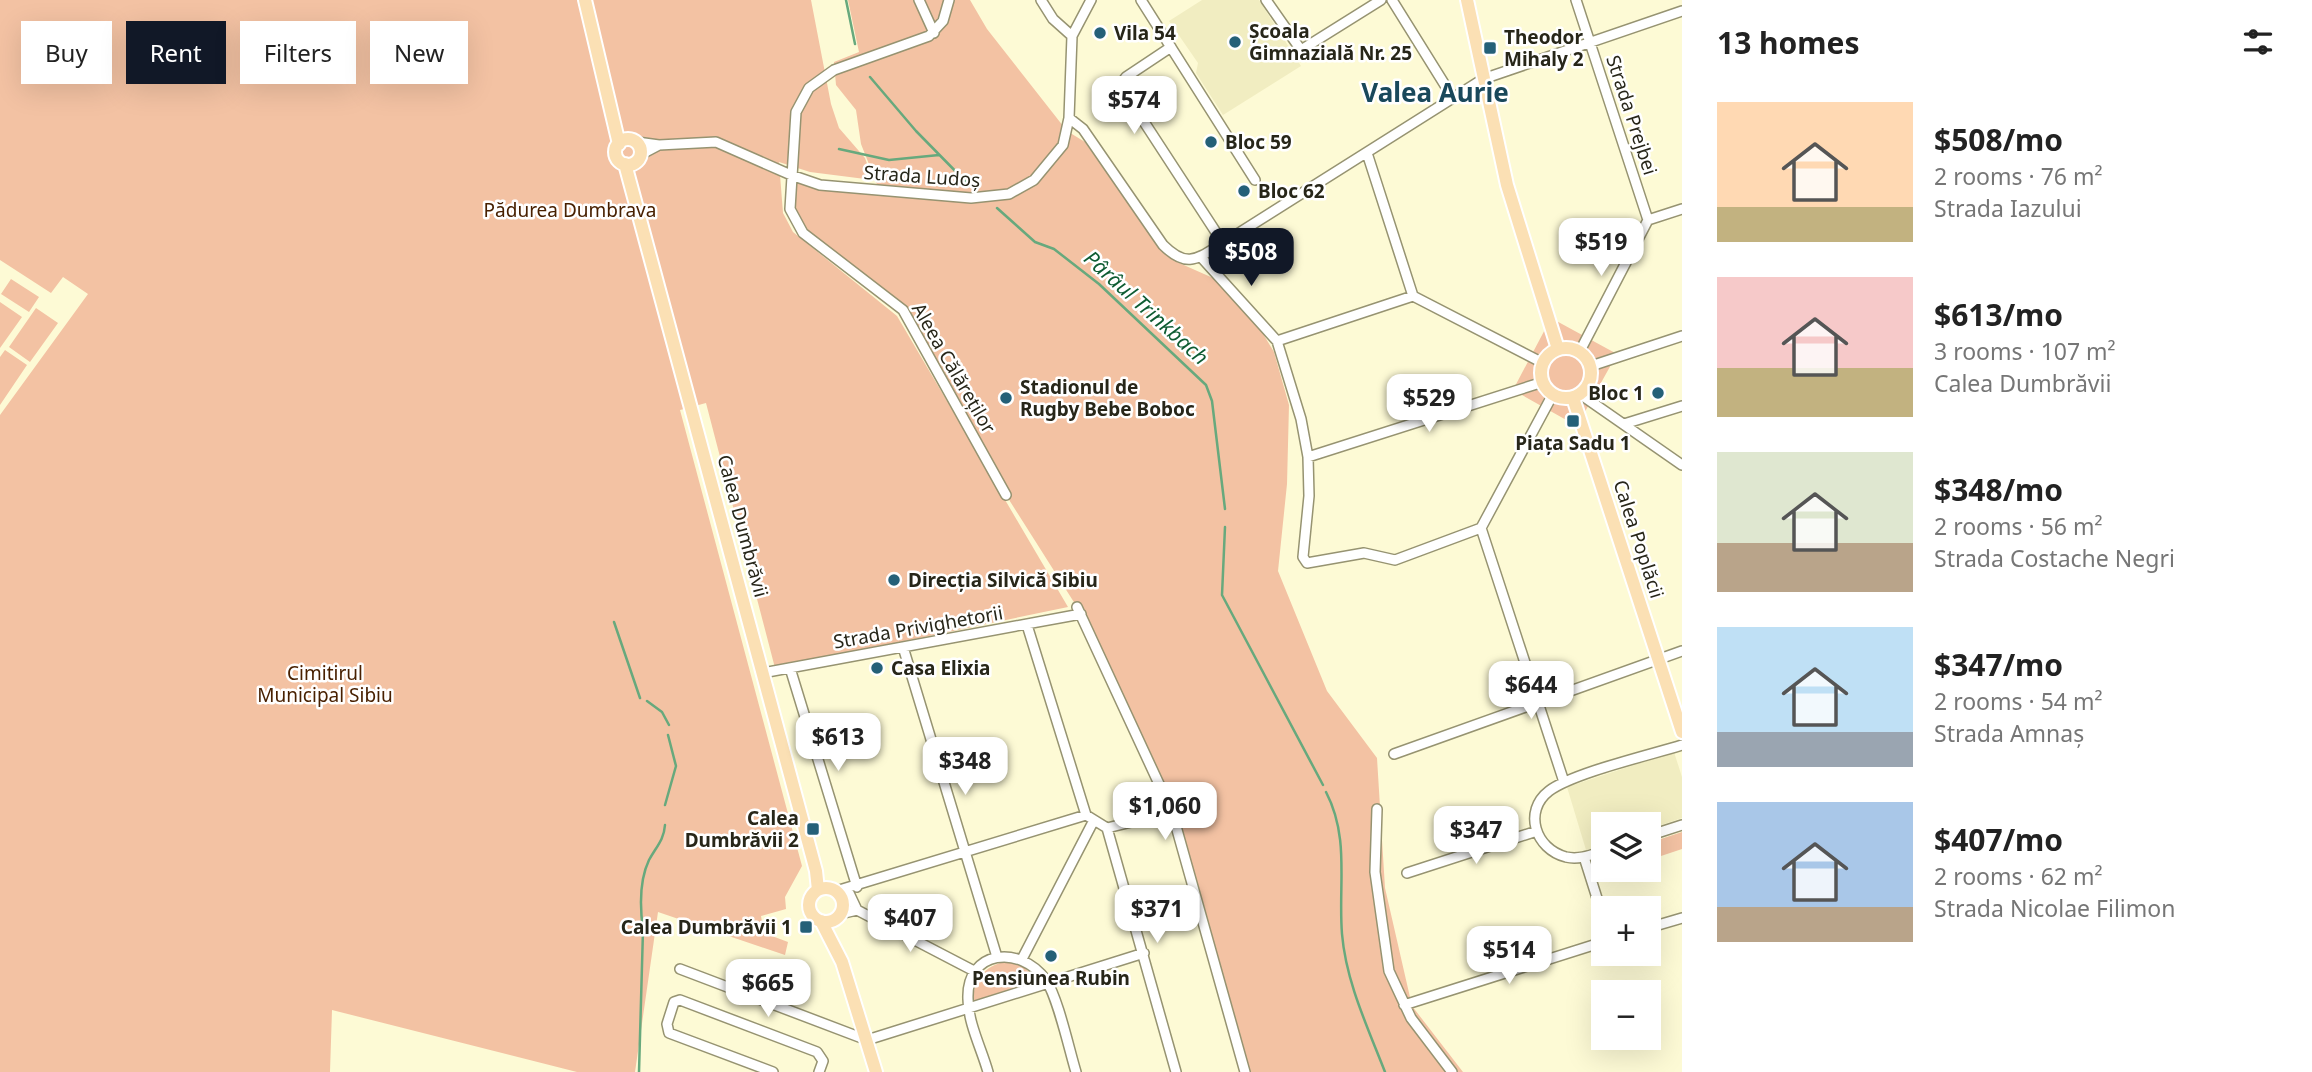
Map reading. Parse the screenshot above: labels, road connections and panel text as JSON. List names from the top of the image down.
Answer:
{
  "streets": {
    "main road": ["Calea Dumbrăvii", "Calea Poplăcii"],
    "street": [
      "Strada Prejbei",
      "Strada Ludoș",
      "Aleea Călăreților",
      "Strada Privighetorii"
    ]
  },
  "crossings": [
    ["Strada Ludoș", "Aleea Călăreților"],
    ["Strada Ludoș", "Calea Dumbrăvii"],
    ["Calea Dumbrăvii", "Strada Privighetorii"]
  ],
  "districts": ["Valea Aurie"],
  "water": ["Pârâul Trinkbach"],
  "parks": ["Pădurea Dumbrava", "Cimitirul Municipal Sibiu"],
  "places": {
    "other": [
      "Vila 54",
      "Școala Gimnazială Nr. 25",
      "Bloc 59",
      "Bloc 62",
      "Bloc 1",
      "Stadionul de Rugby Bebe Boboc",
      "Direcția Silvică Sibiu",
      "Casa Elixia",
      "Pensiunea Rubin"
    ],
    "transit": [
      "Theodor Mihaly 2",
      "Piața Sadu 1",
      "Calea Dumbrăvii 2",
      "Calea Dumbrăvii 1"
    ]
  },
  "page": {
    "heading": "13 homes",
    "chip": [
      "Buy",
      "Rent",
      "Filters",
      "New"
    ],
    "price": [
      "$574",
      "$519",
      "$508",
      "$529",
      "$644",
      "$613",
      "$348",
      "$1,060",
      "$347",
      "$371",
      "$407",
      "$514",
      "$665"
    ],
    "list": [
      {
        "name": "$508/mo",
        "note": "2 rooms · 76 m² · Strada Iazului"
      },
      {
        "name": "$613/mo",
        "note": "3 rooms · 107 m² · Calea Dumbrăvii"
      },
      {
        "name": "$348/mo",
        "note": "2 rooms · 56 m² · Strada Costache Negri"
      },
      {
        "name": "$347/mo",
        "note": "2 rooms · 54 m² · Strada Amnaș"
      },
      {
        "name": "$407/mo",
        "note": "2 rooms · 62 m² · Strada Nicolae Filimon"
      }
    ],
    "map_buttons": ["+", "−"]
  }
}
